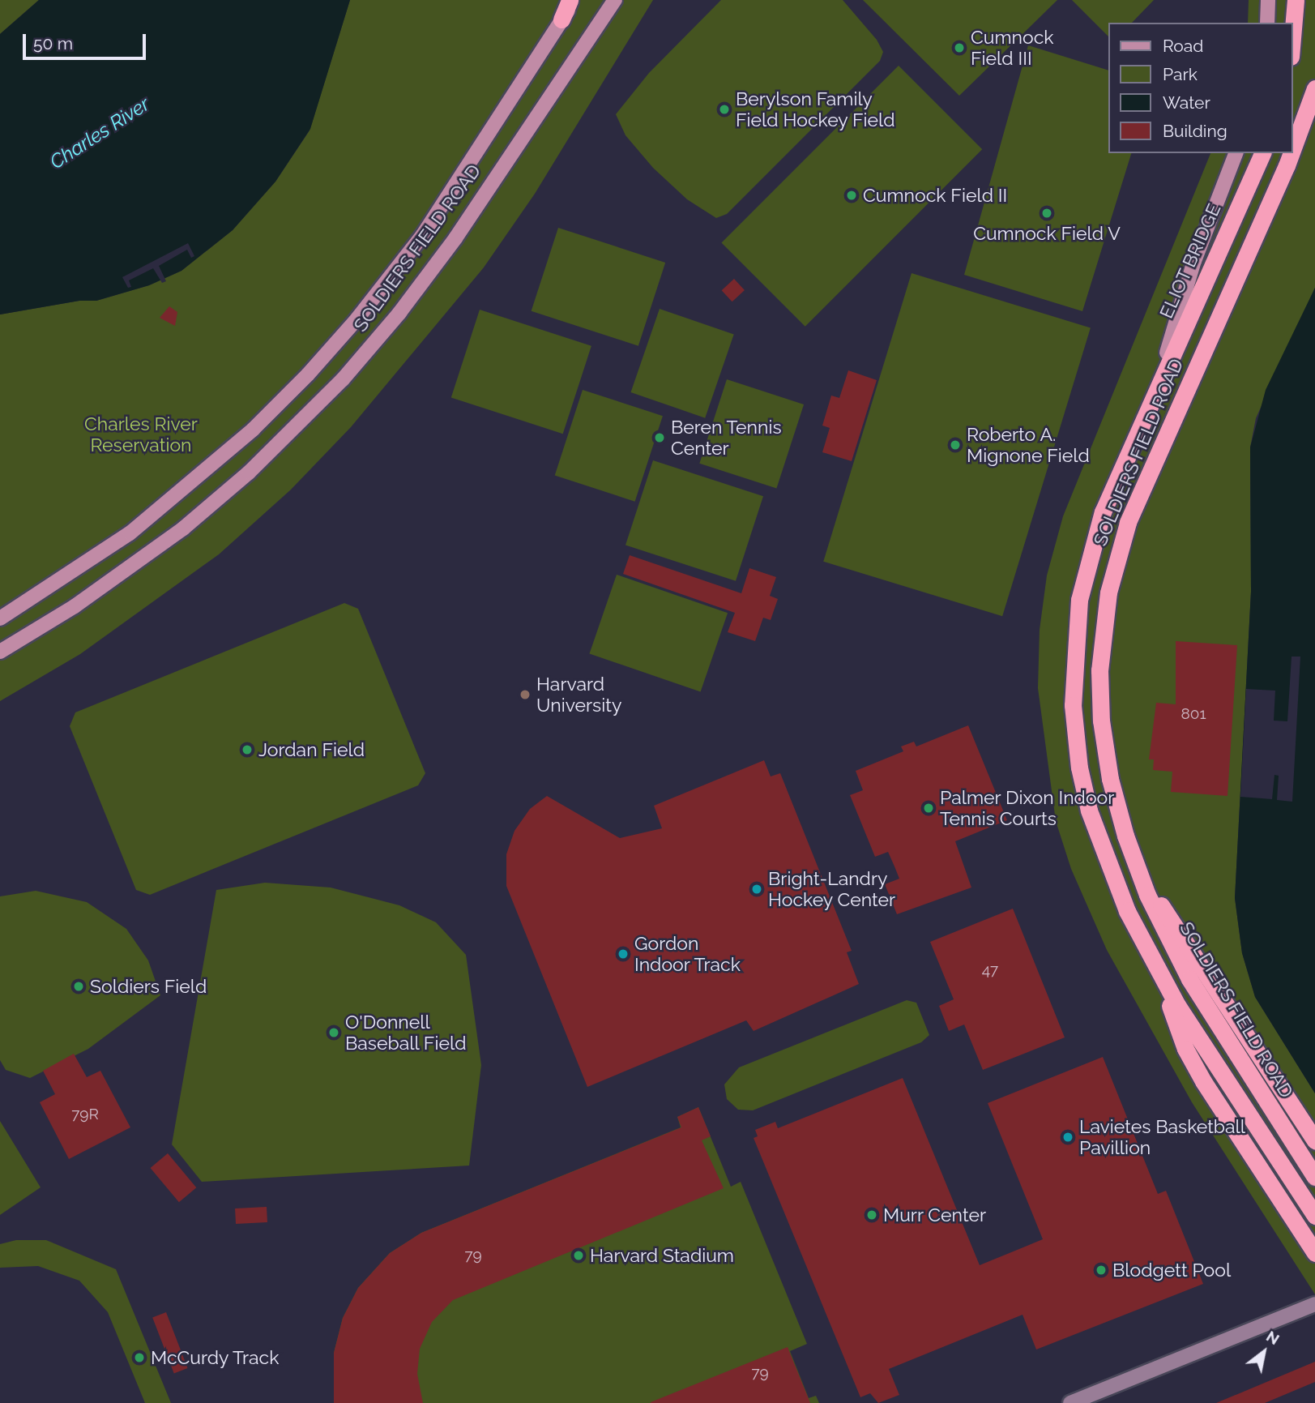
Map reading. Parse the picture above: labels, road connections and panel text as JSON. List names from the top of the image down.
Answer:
{
  "streets": {
    "highway": ["SOLDIERS FIELD ROAD", "ELIOT BRIDGE"]
  },
  "crossings": [
    ["SOLDIERS FIELD ROAD", "ELIOT BRIDGE"]
  ],
  "water": ["Charles River"],
  "parks": ["Charles River Reservation"],
  "places": [
    "Cumnock Field III",
    "Berylson Family Field Hockey Field",
    "Cumnock Field II",
    "Cumnock Field V",
    "Beren Tennis Center",
    "Roberto A. Mignone Field",
    "Harvard University",
    "Jordan Field",
    "Palmer Dixon Indoor Tennis Courts",
    "Bright-Landry Hockey Center",
    "Gordon Indoor Track",
    "Soldiers Field",
    "O'Donnell Baseball Field",
    "Lavietes Basketball Pavillion",
    "Murr Center",
    "Harvard Stadium",
    "Blodgett Pool",
    "McCurdy Track"
  ],
  "house_numbers": [
    "801",
    "47",
    "79R",
    "79",
    "79"
  ],
  "legend": [
    "Road",
    "Park",
    "Water",
    "Building"
  ],
  "scale_bar": "50 m",
  "north": "top right"
}
